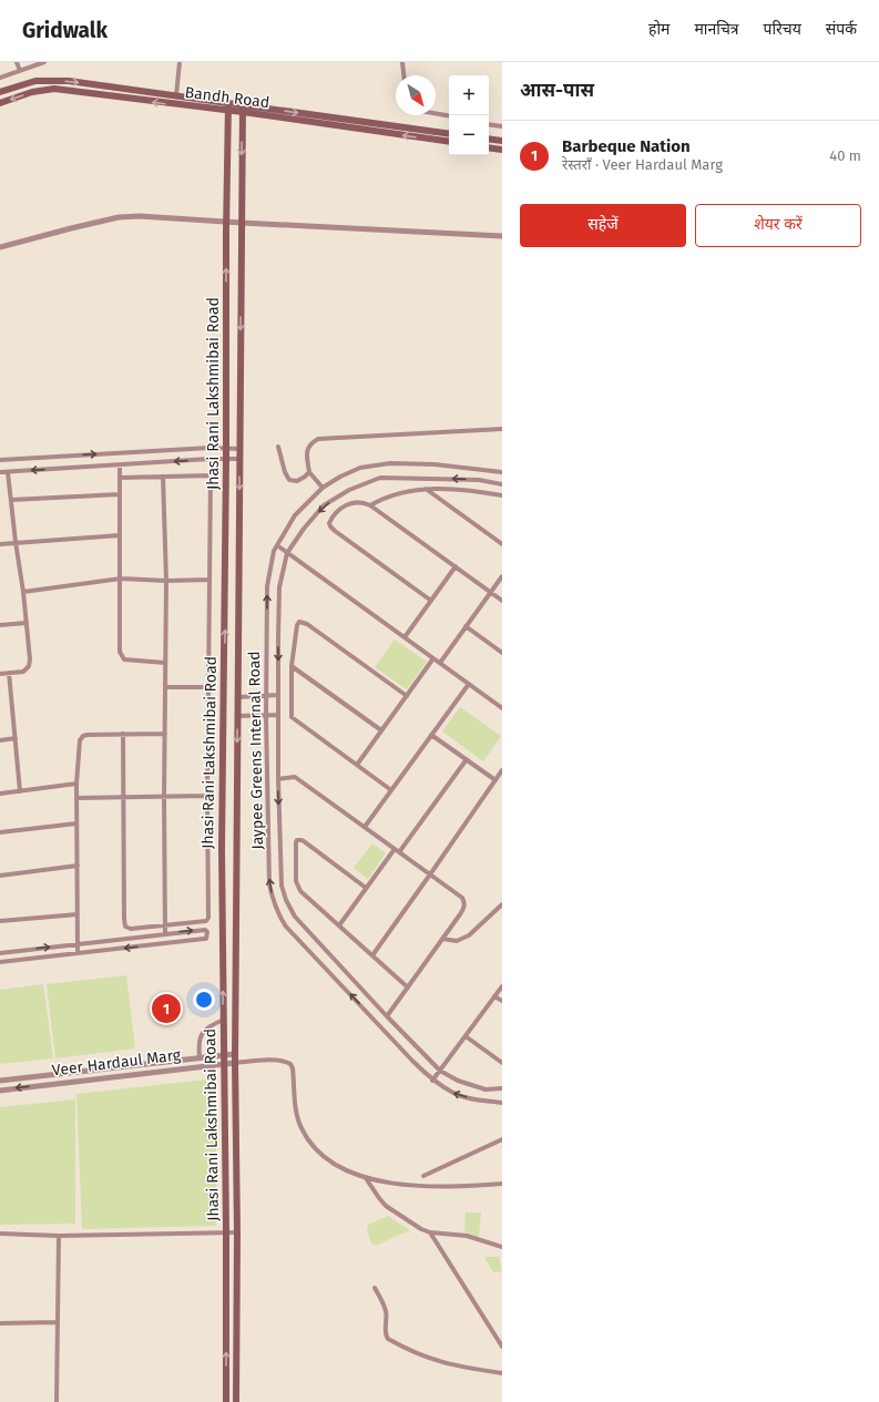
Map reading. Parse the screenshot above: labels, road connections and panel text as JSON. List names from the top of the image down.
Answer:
{
  "streets": {
    "main road": ["Bandh Road", "Jhasi Rani Lakshmibai Road"],
    "street": ["Jaypee Greens Internal Road", "Veer Hardaul Marg"]
  },
  "crossings": [
    ["Bandh Road", "Jhasi Rani Lakshmibai Road"],
    ["Jhasi Rani Lakshmibai Road", "Veer Hardaul Marg"]
  ],
  "north": "bottom right",
  "page": {
    "header": "Gridwalk",
    "nav": [
      "होम",
      "मानचित्र",
      "परिचय",
      "संपर्क"
    ],
    "heading": "आस-पास",
    "map_buttons": ["+", "−"],
    "list": [
      {
        "mark": "1",
        "name": "Barbeque Nation",
        "note": "रेस्तराँ · Veer Hardaul Marg",
        "value": "40 m"
      }
    ],
    "buttons": ["सहेजें", "शेयर करें"],
    "pins": "1"
  }
}
